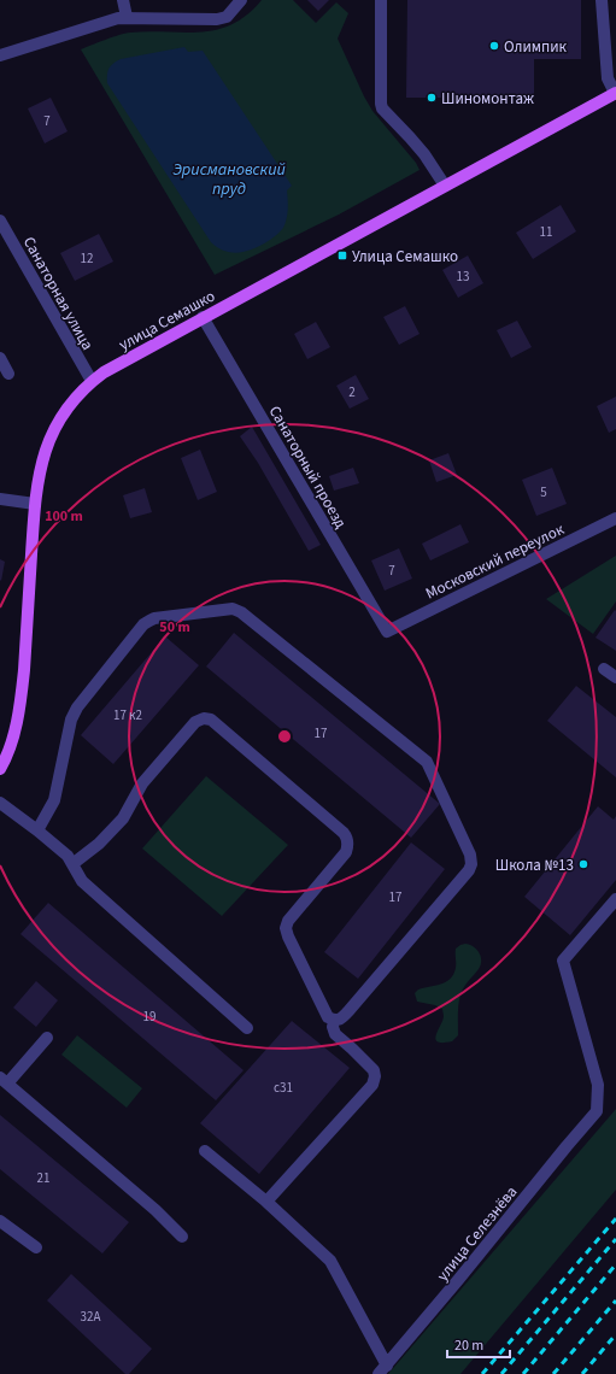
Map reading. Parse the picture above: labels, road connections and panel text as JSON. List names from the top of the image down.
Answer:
{
  "streets": {
    "main road": ["улица Семашко"],
    "street": [
      "Санаторная улица",
      "Санаторный проезд",
      "Московский переулок",
      "улица Селезнёва"
    ]
  },
  "crossings": [
    ["Санаторная улица", "улица Семашко"],
    ["улица Семашко", "Санаторный проезд"],
    ["Санаторный проезд", "Московский переулок"]
  ],
  "water": ["Эрисмановский пруд"],
  "places": {
    "other": ["Олимпик", "Шиномонтаж", "Школа №13"],
    "transit": ["Улица Семашко"]
  },
  "house_numbers": [
    "7",
    "11",
    "12",
    "13",
    "2",
    "5",
    "7",
    "17 к2",
    "17",
    "17",
    "19",
    "с31",
    "21",
    "32А"
  ],
  "scale_bar": "20 m",
  "rings": ["100 m", "50 m"]
}
